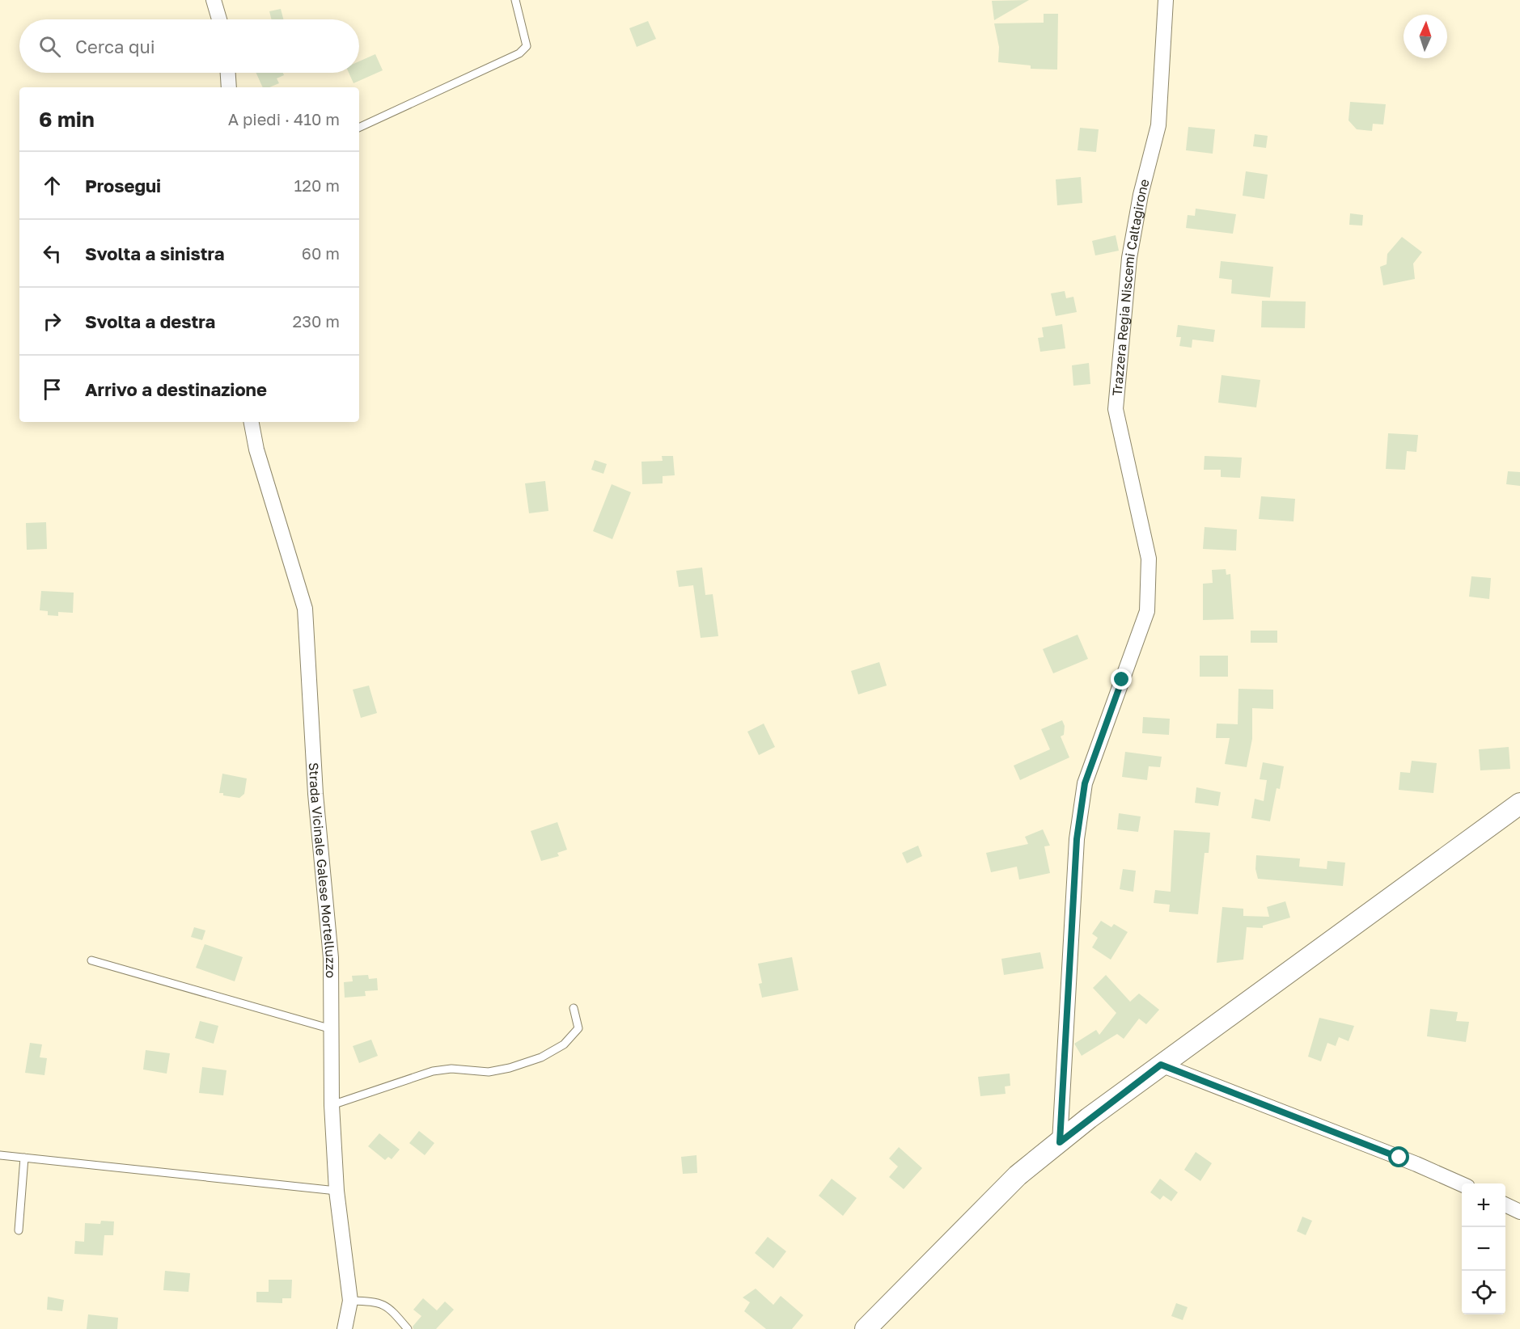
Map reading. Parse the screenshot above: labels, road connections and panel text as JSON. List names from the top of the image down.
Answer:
{
  "streets": {
    "street": ["Trazzera Regia Niscemi Caltagirone", "Strada Vicinale Galese Mortelluzzo"]
  },
  "north": "top",
  "page": {
    "search": "Cerca qui",
    "heading": ["6 min", "A piedi · 410 m"],
    "list": [
      ["Prosegui", "120 m"],
      ["Svolta a sinistra", "60 m"],
      ["Svolta a destra", "230 m"],
      "Arrivo a destinazione"
    ],
    "map_buttons": ["+", "−"]
  }
}
